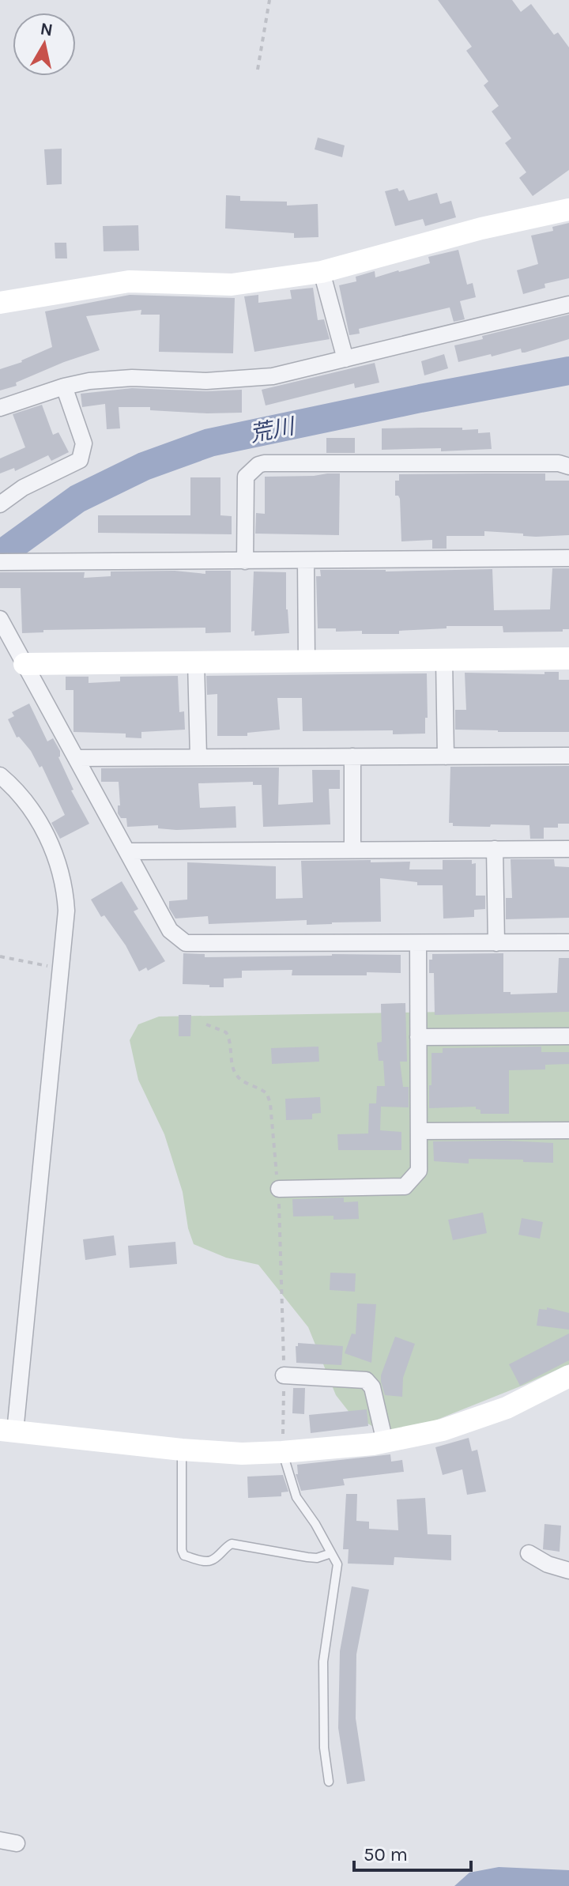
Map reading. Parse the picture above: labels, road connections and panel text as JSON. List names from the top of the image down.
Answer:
{
  "water": ["荒川"],
  "scale_bar": "50 m",
  "north": "top"
}
